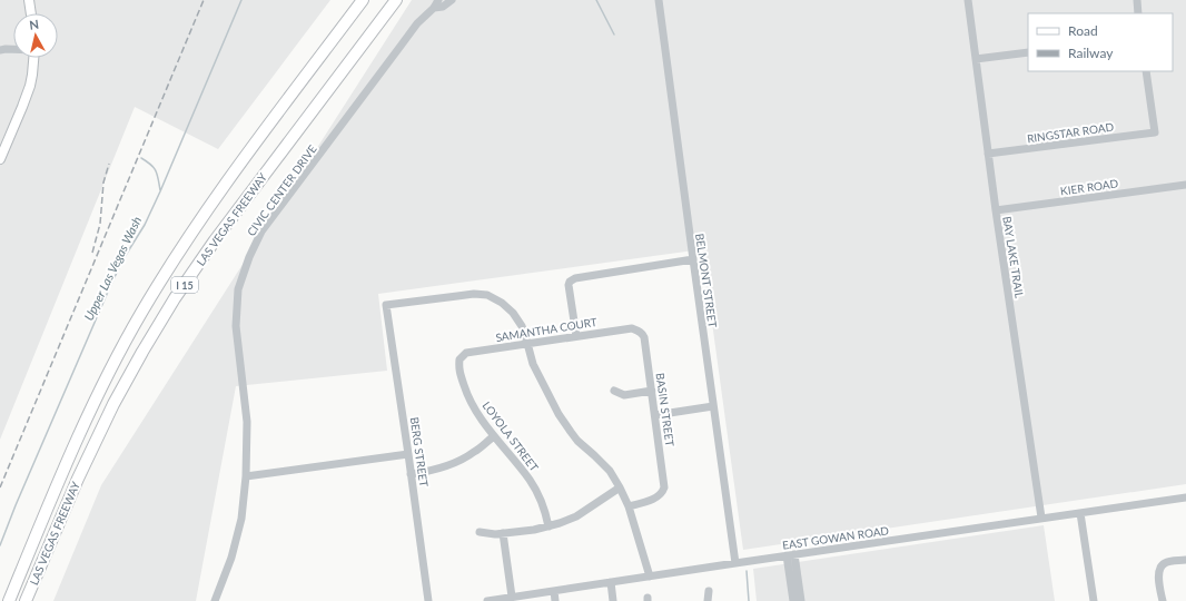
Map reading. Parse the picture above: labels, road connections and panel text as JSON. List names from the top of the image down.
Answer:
{
  "streets": {
    "highway": ["LAS VEGAS FREEWAY", "I 15"],
    "street": [
      "RINGSTAR ROAD",
      "KIER ROAD",
      "CIVIC CENTER DRIVE",
      "BAY LAKE TRAIL",
      "BELMONT STREET",
      "SAMANTHA COURT",
      "BASIN STREET",
      "LOYOLA STREET",
      "BERG STREET",
      "EAST GOWAN ROAD"
    ]
  },
  "crossings": [
    ["RINGSTAR ROAD", "BAY LAKE TRAIL"],
    ["KIER ROAD", "BAY LAKE TRAIL"],
    ["BAY LAKE TRAIL", "EAST GOWAN ROAD"],
    ["BELMONT STREET", "EAST GOWAN ROAD"],
    ["SAMANTHA COURT", "BASIN STREET"],
    ["SAMANTHA COURT", "LOYOLA STREET"],
    ["SAMANTHA COURT", "BERG STREET"]
  ],
  "water": ["Upper Las Vegas Wash"],
  "legend": ["Road", "Railway"],
  "north": "top"
}
